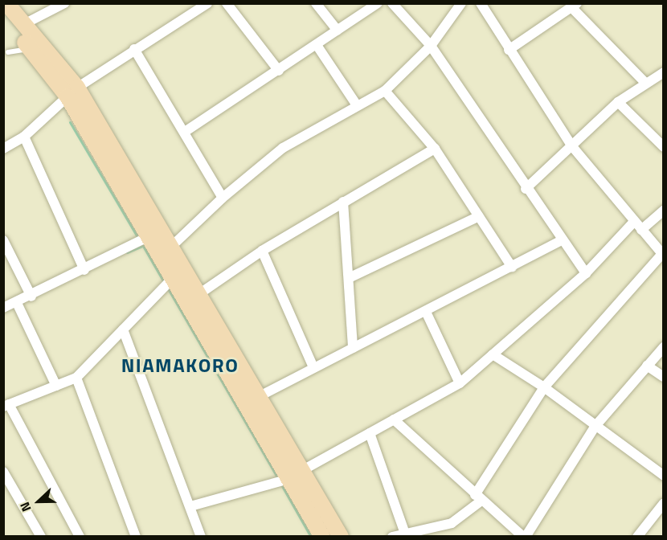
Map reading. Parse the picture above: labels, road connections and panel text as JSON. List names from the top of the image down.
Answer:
{
  "districts": ["NIAMAKORO"],
  "north": "left"
}
